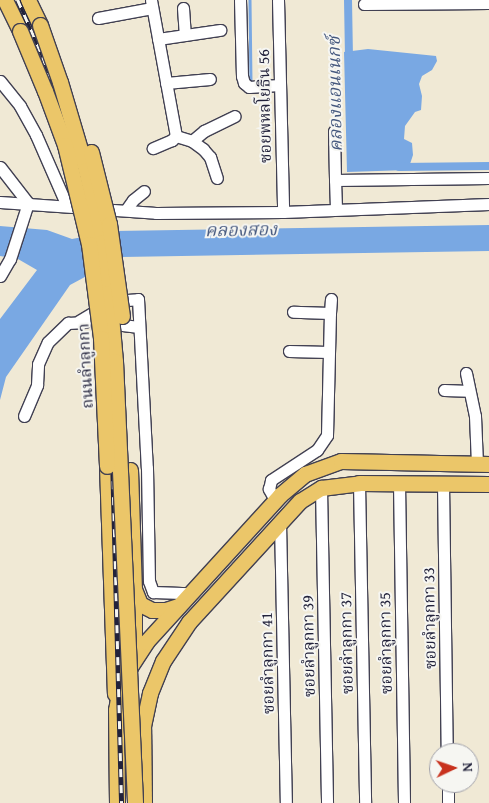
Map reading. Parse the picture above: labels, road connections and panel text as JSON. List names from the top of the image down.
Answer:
{
  "streets": {
    "main road": ["ถนนลำลูกกา"],
    "street": [
      "ซอยพหลโยธิน 56",
      "ซอยลำลูกกา 33",
      "ซอยลำลูกกา 37",
      "ซอยลำลูกกา 35",
      "ซอยลำลูกกา 39",
      "ซอยลำลูกกา 41"
    ]
  },
  "water": ["คลองแอนเนกซ์", "คลองสอง"],
  "north": "right"
}
